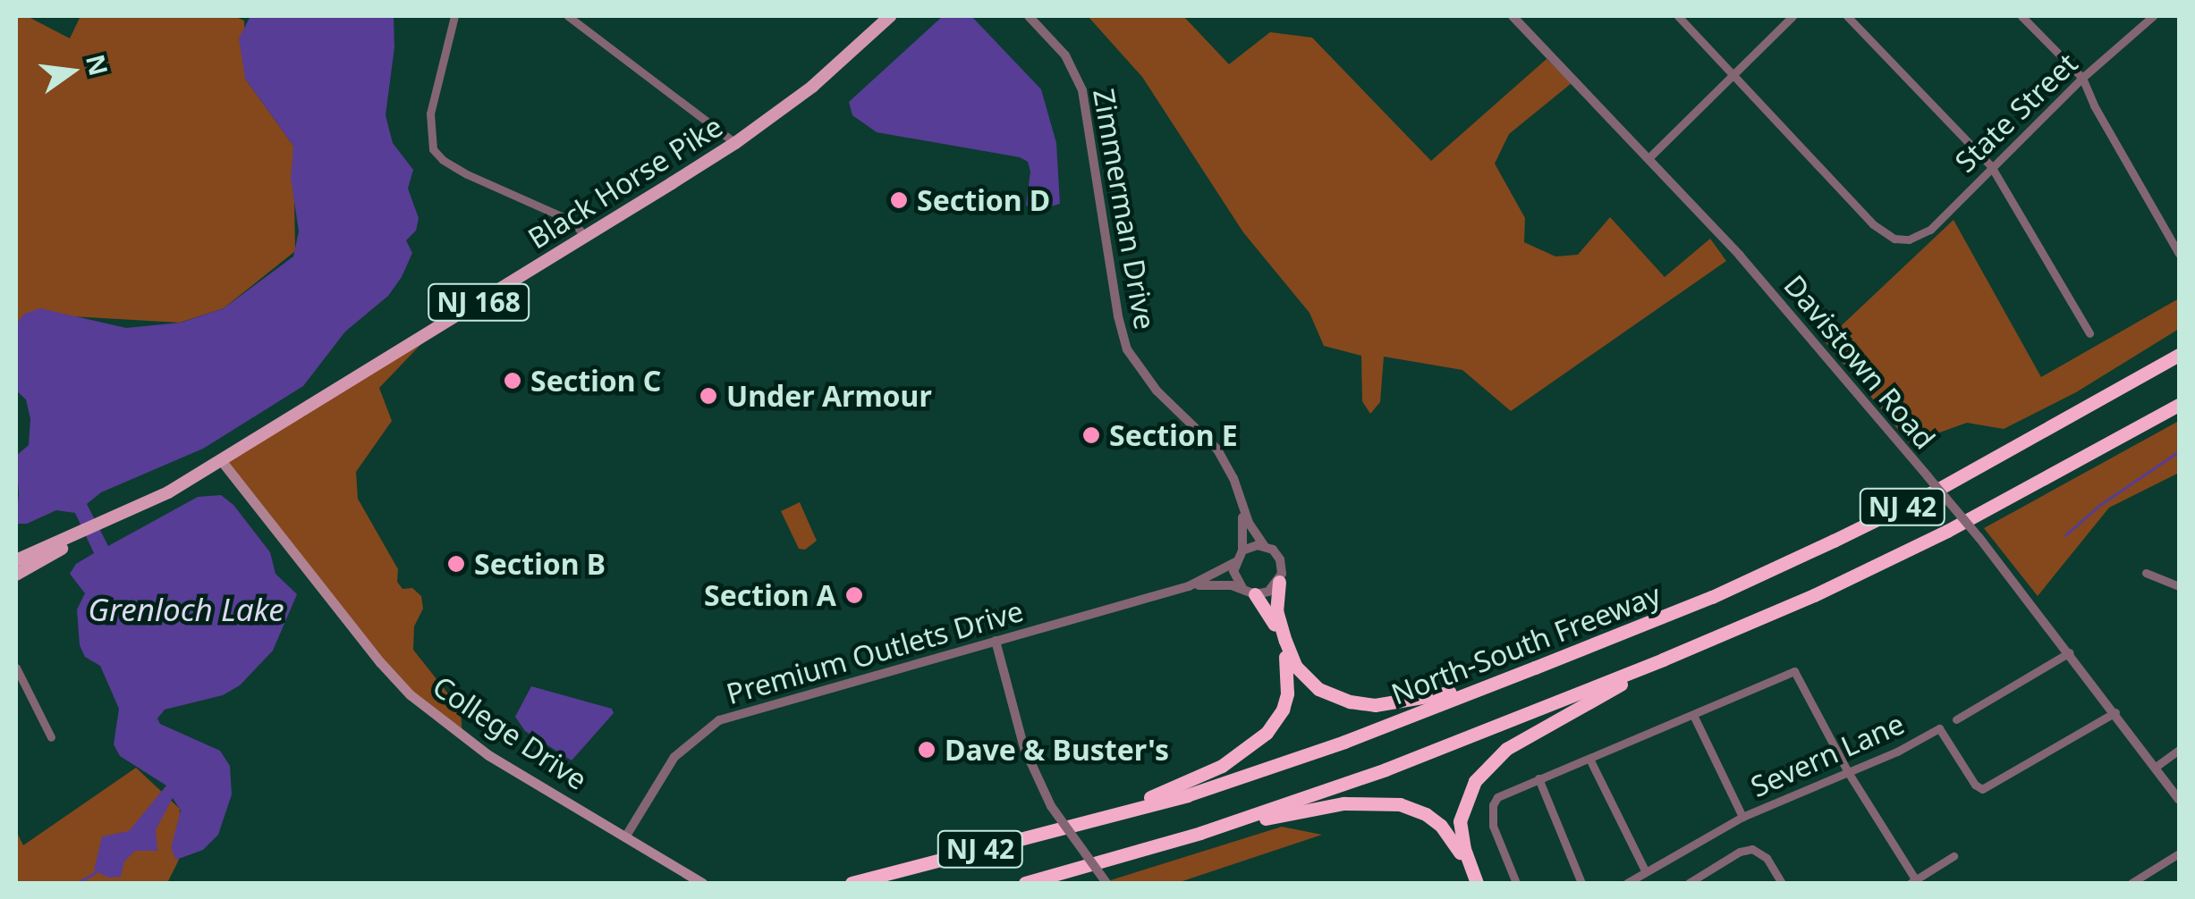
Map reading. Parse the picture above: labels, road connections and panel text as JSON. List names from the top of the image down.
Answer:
{
  "streets": {
    "highway": ["NJ 42", "North-South Freeway"],
    "main road": ["Black Horse Pike", "NJ 168", "College Drive"],
    "street": [
      "State Street",
      "Zimmerman Drive",
      "Davistown Road",
      "Premium Outlets Drive",
      "Severn Lane"
    ]
  },
  "crossings": [
    ["Black Horse Pike", "College Drive"],
    ["Zimmerman Drive", "Premium Outlets Drive"],
    ["Davistown Road", "Severn Lane"],
    ["Premium Outlets Drive", "College Drive"]
  ],
  "water": ["Grenloch Lake"],
  "places": [
    "Section D",
    "Section C",
    "Under Armour",
    "Section E",
    "Section B",
    "Section A",
    "Dave & Buster's"
  ],
  "north": "right"
}
